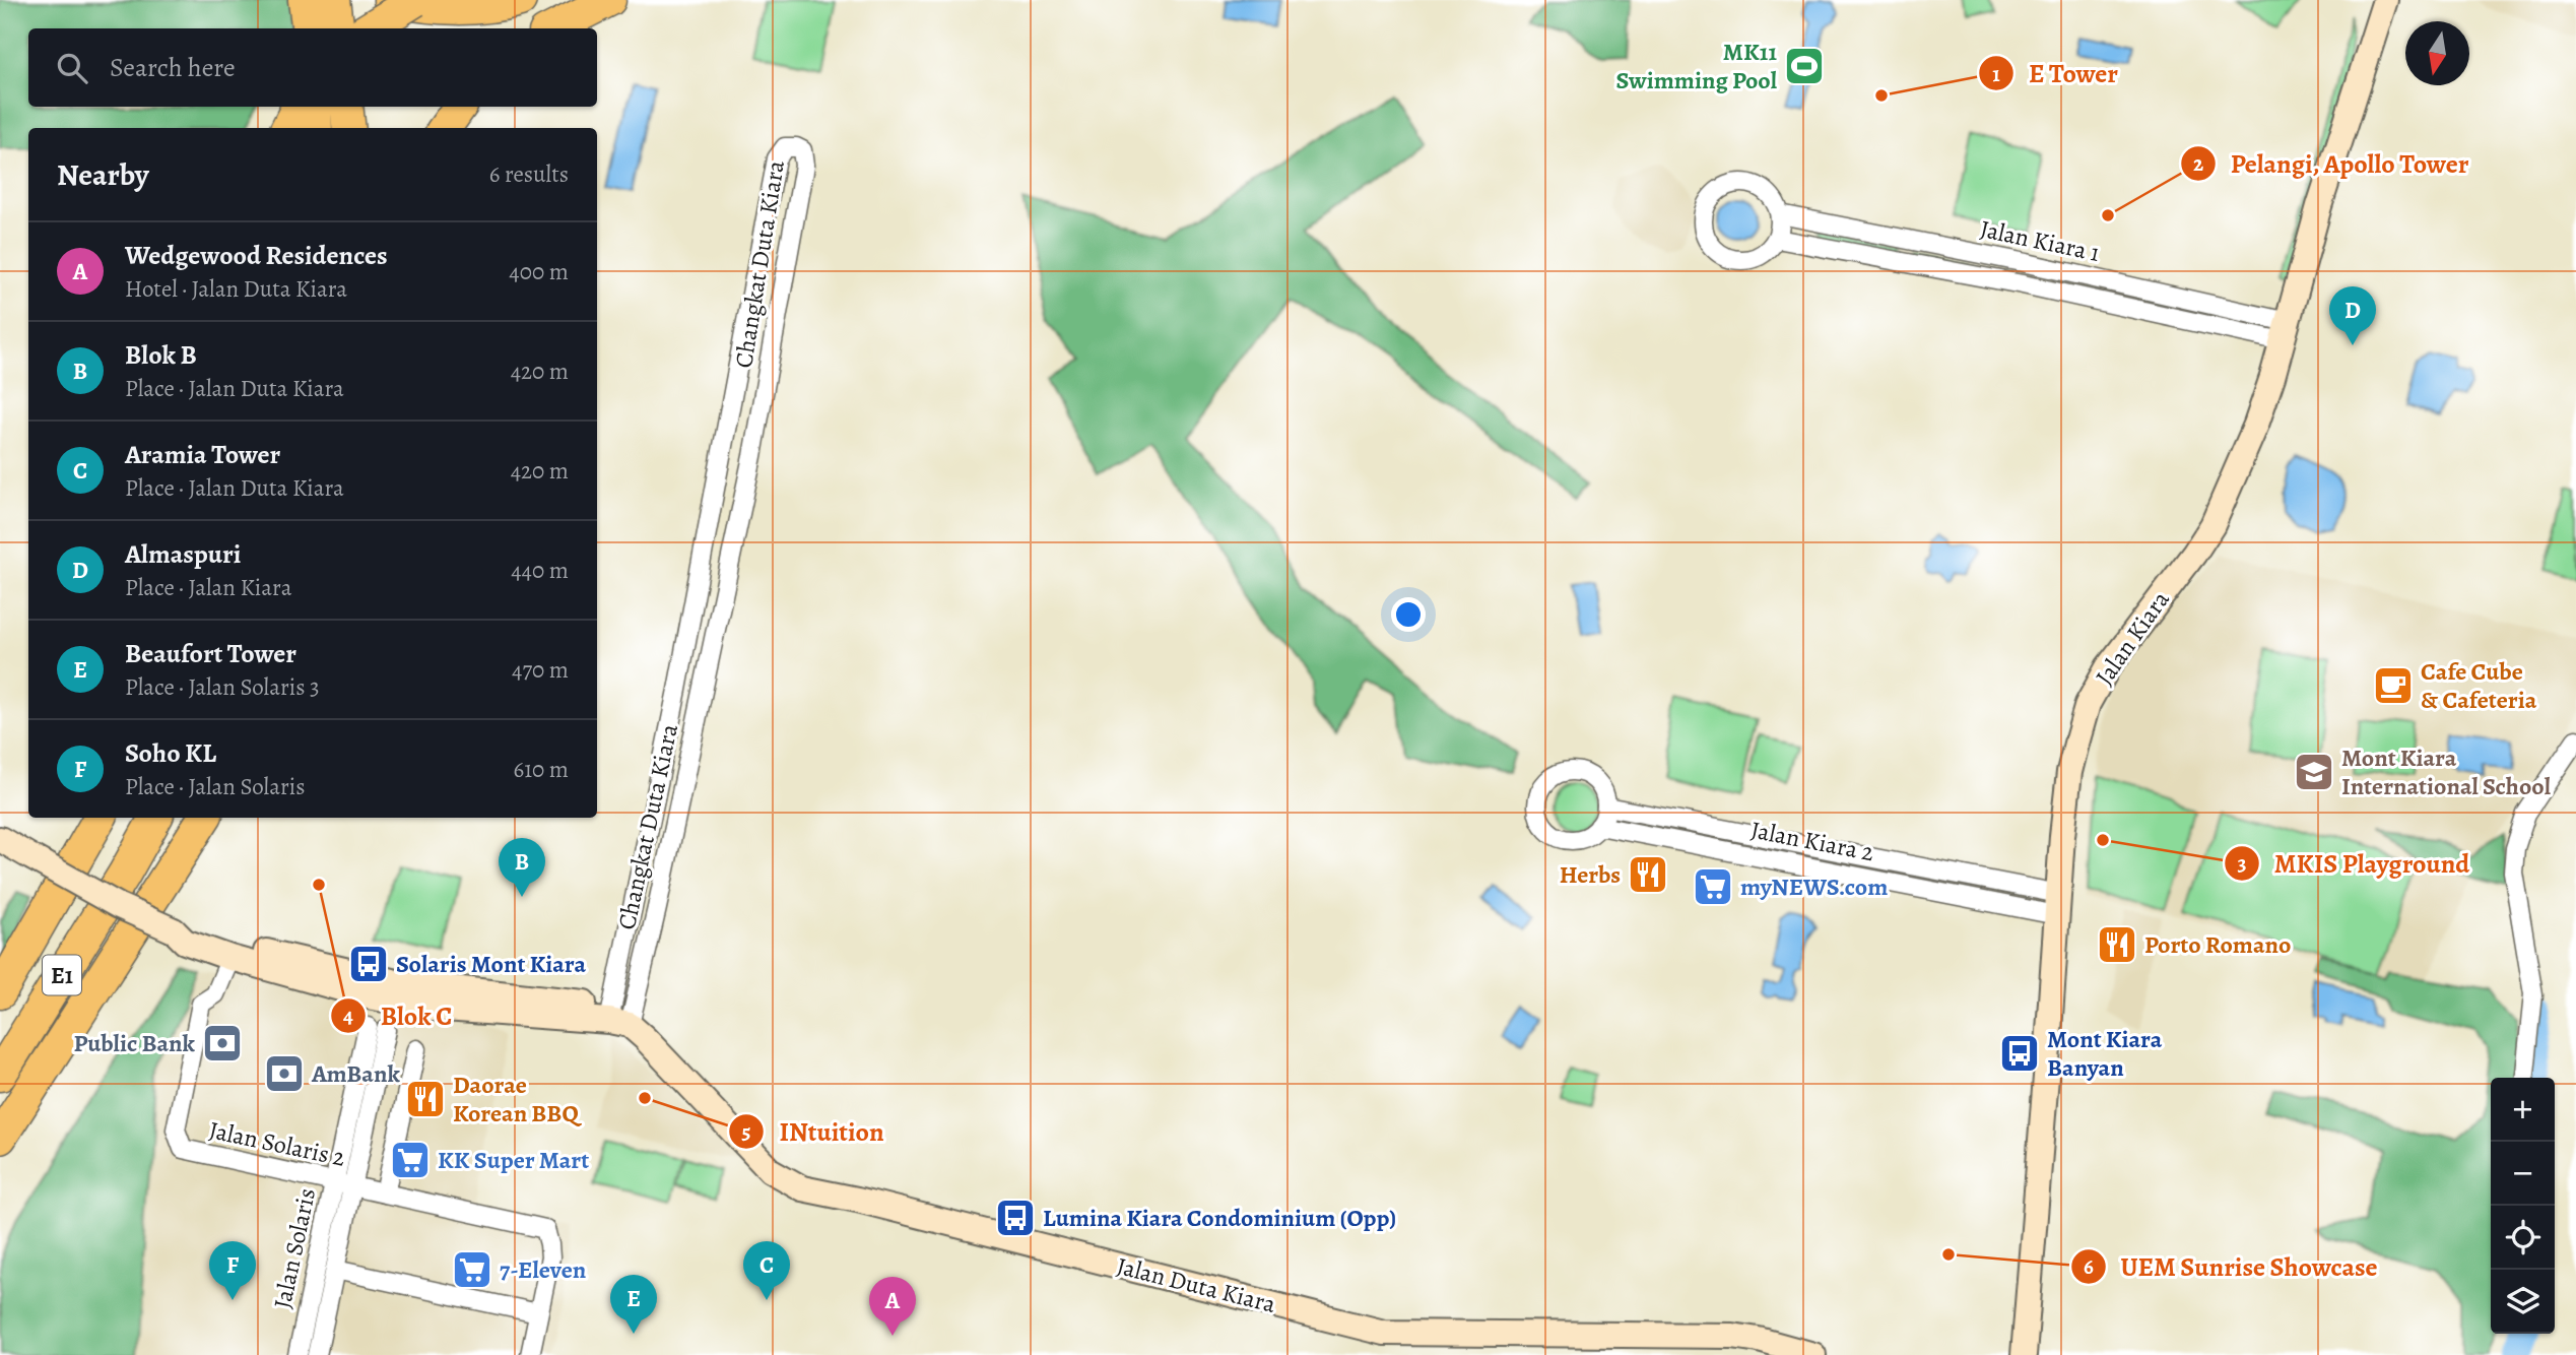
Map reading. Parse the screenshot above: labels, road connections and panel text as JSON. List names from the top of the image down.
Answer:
{
  "streets": {
    "highway": ["E1"],
    "main road": ["Jalan Kiara", "Jalan Duta Kiara"],
    "street": [
      "Jalan Kiara 1",
      "Changkat Duta Kiara",
      "Jalan Kiara 2",
      "Jalan Solaris 2",
      "Jalan Solaris"
    ]
  },
  "crossings": [
    ["Jalan Kiara 1", "Jalan Kiara"],
    ["Changkat Duta Kiara", "Jalan Duta Kiara"],
    ["Jalan Kiara", "Jalan Kiara 2"],
    ["Jalan Solaris 2", "Jalan Solaris"]
  ],
  "places": {
    "sports": ["MK11 Swimming Pool"],
    "other": [
      "E Tower",
      "Pelangi, Apollo Tower",
      "MKIS Playground",
      "Blok C",
      "INtuition",
      "UEM Sunrise Showcase"
    ],
    "cafe": ["Cafe Cube & Cafeteria"],
    "school or university": ["Mont Kiara International School"],
    "restaurant": ["Herbs", "Porto Romano", "Daorae Korean BBQ"],
    "supermarket": ["myNEWS.com", "KK Super Mart", "7-Eleven"],
    "bus stop": ["Solaris Mont Kiara", "Mont Kiara Banyan", "Lumina Kiara Condominium (Opp)"],
    "bank": ["Public Bank", "AmBank"]
  },
  "north": "bottom",
  "page": {
    "search": "Search here",
    "heading": ["Nearby", "6 results"],
    "list": [
      {
        "mark": "A",
        "name": "Wedgewood Residences",
        "note": "Hotel · Jalan Duta Kiara",
        "value": "400 m"
      },
      {
        "mark": "B",
        "name": "Blok B",
        "note": "Place · Jalan Duta Kiara",
        "value": "420 m"
      },
      {
        "mark": "C",
        "name": "Aramia Tower",
        "note": "Place · Jalan Duta Kiara",
        "value": "420 m"
      },
      {
        "mark": "D",
        "name": "Almaspuri",
        "note": "Place · Jalan Kiara",
        "value": "440 m"
      },
      {
        "mark": "E",
        "name": "Beaufort Tower",
        "note": "Place · Jalan Solaris 3",
        "value": "470 m"
      },
      {
        "mark": "F",
        "name": "Soho KL",
        "note": "Place · Jalan Solaris",
        "value": "610 m"
      }
    ],
    "pins": [
      "D",
      "B",
      "C",
      "F",
      "E",
      "A"
    ],
    "map_buttons": ["+", "−"]
  }
}
